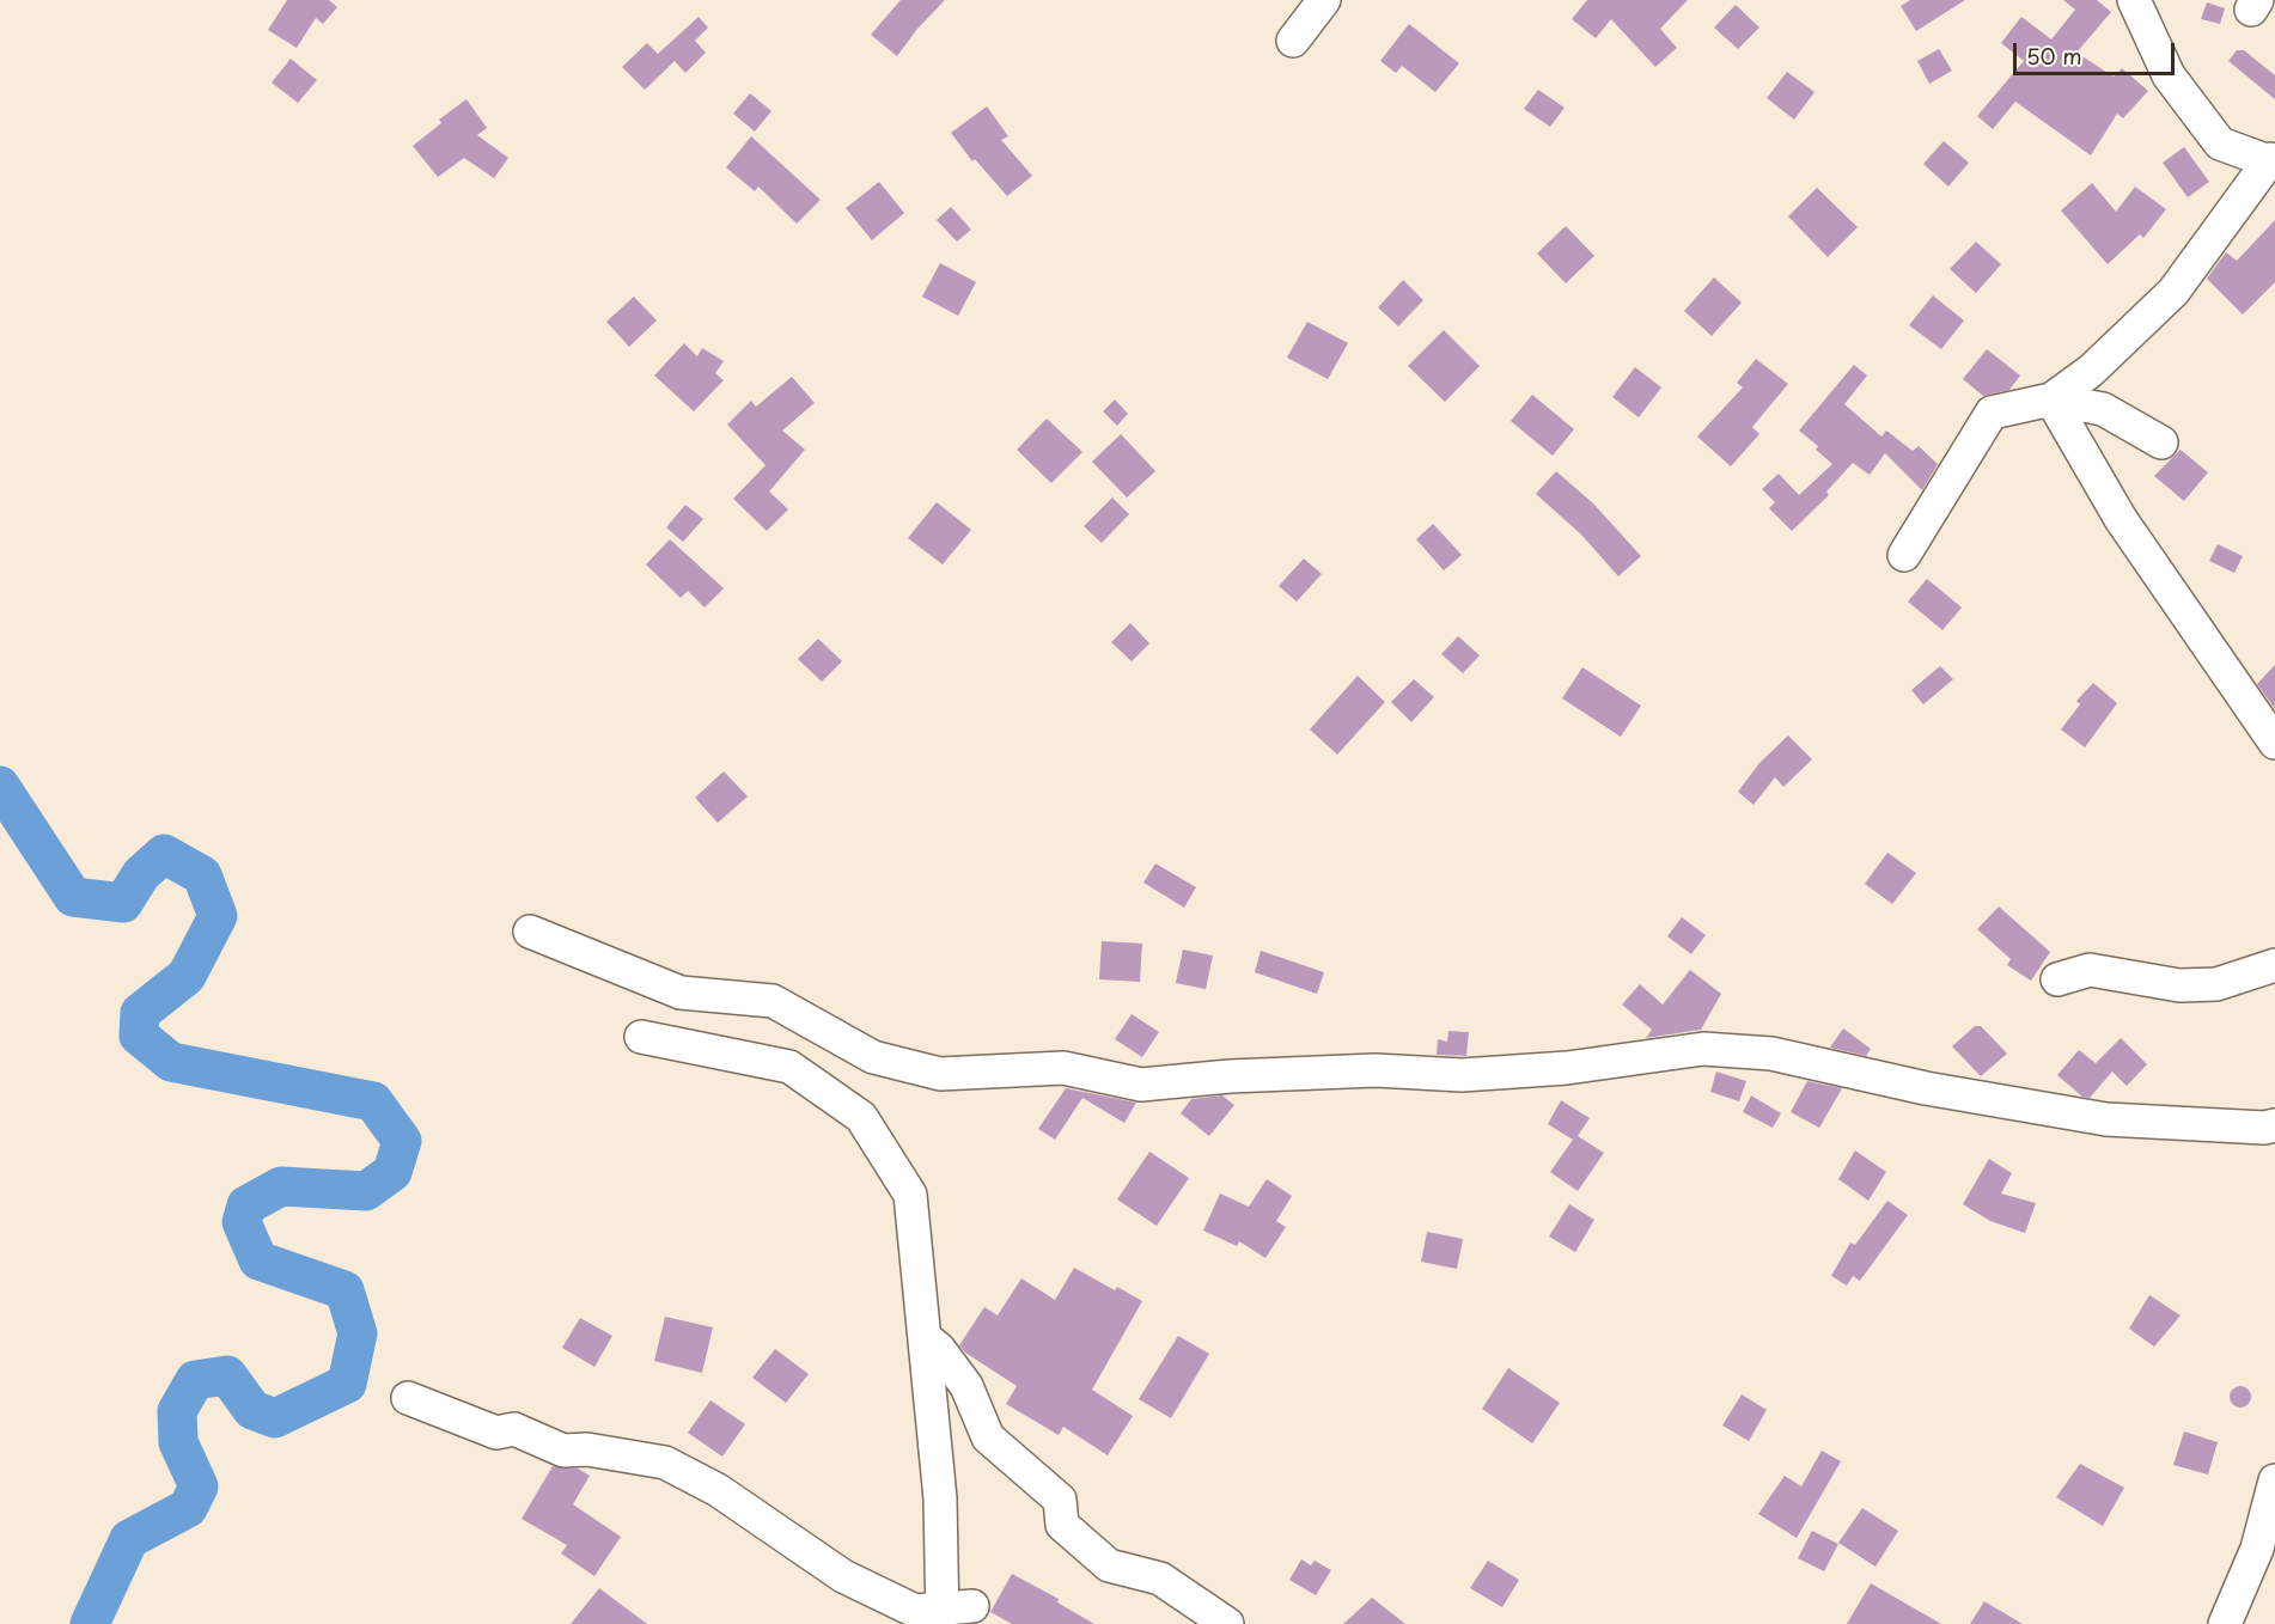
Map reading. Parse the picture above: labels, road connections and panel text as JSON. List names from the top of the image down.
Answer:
{
  "scale_bar": "50 m"
}
